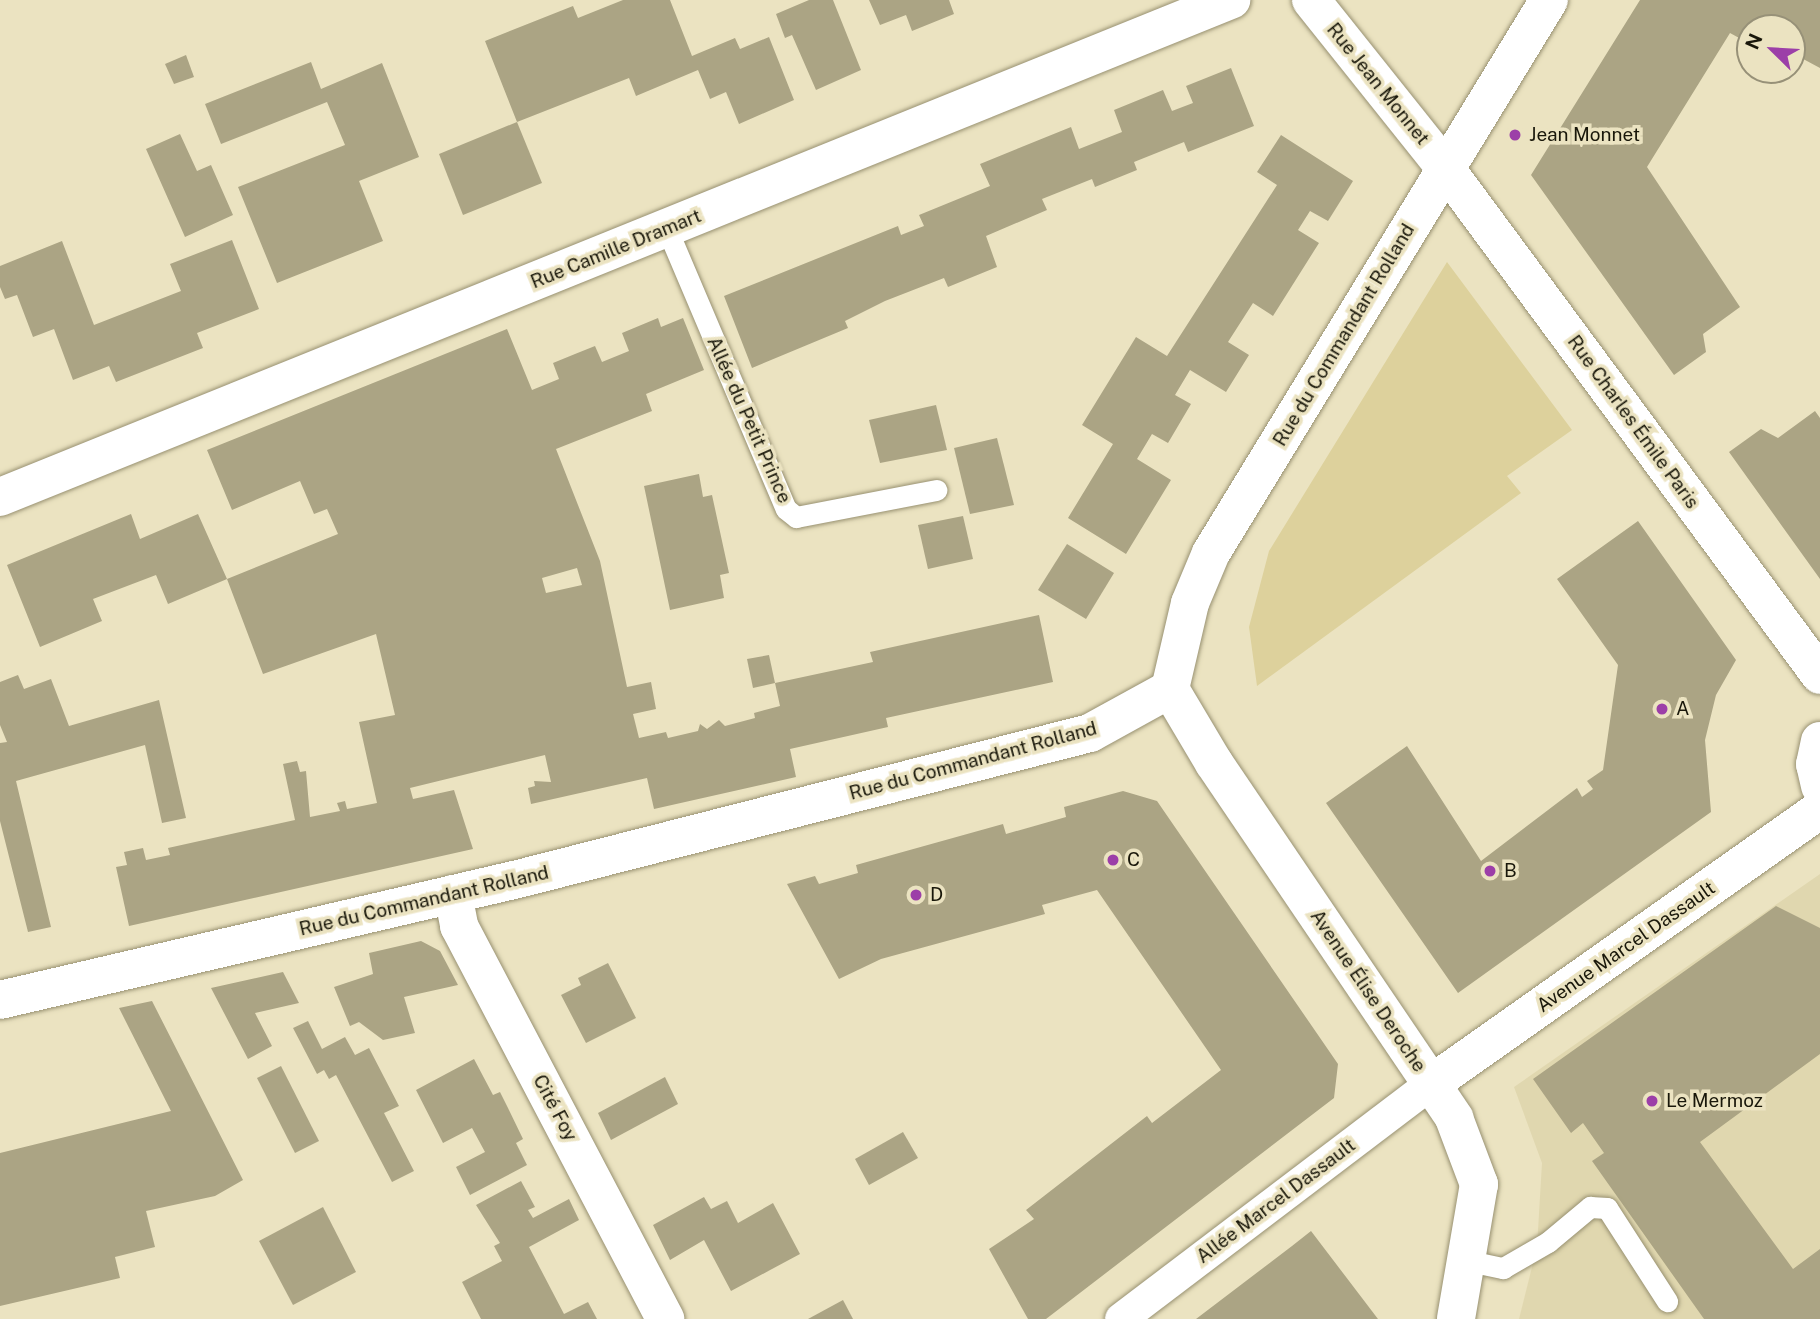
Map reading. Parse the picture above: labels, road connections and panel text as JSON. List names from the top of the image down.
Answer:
{
  "streets": {
    "street": [
      "Rue Jean Monnet",
      "Rue Camille Dramart",
      "Rue du Commandant Rolland",
      "Rue Charles Émile Paris",
      "Avenue Marcel Dassault",
      "Avenue Élise Deroche",
      "Cité Foy",
      "Allée Marcel Dassault"
    ],
    "lane": ["Allée du Petit Prince"]
  },
  "crossings": [
    ["Rue Jean Monnet", "Rue du Commandant Rolland"],
    ["Rue Jean Monnet", "Rue Charles Émile Paris"],
    ["Rue Camille Dramart", "Allée du Petit Prince"],
    ["Rue du Commandant Rolland", "Rue Charles Émile Paris"],
    ["Rue du Commandant Rolland", "Avenue Élise Deroche"],
    ["Rue du Commandant Rolland", "Cité Foy"],
    ["Avenue Marcel Dassault", "Avenue Élise Deroche"],
    ["Avenue Marcel Dassault", "Allée Marcel Dassault"],
    ["Avenue Élise Deroche", "Allée Marcel Dassault"]
  ],
  "places": [
    "Jean Monnet",
    "A",
    "C",
    "B",
    "D",
    "Le Mermoz"
  ],
  "north": "top left"
}
